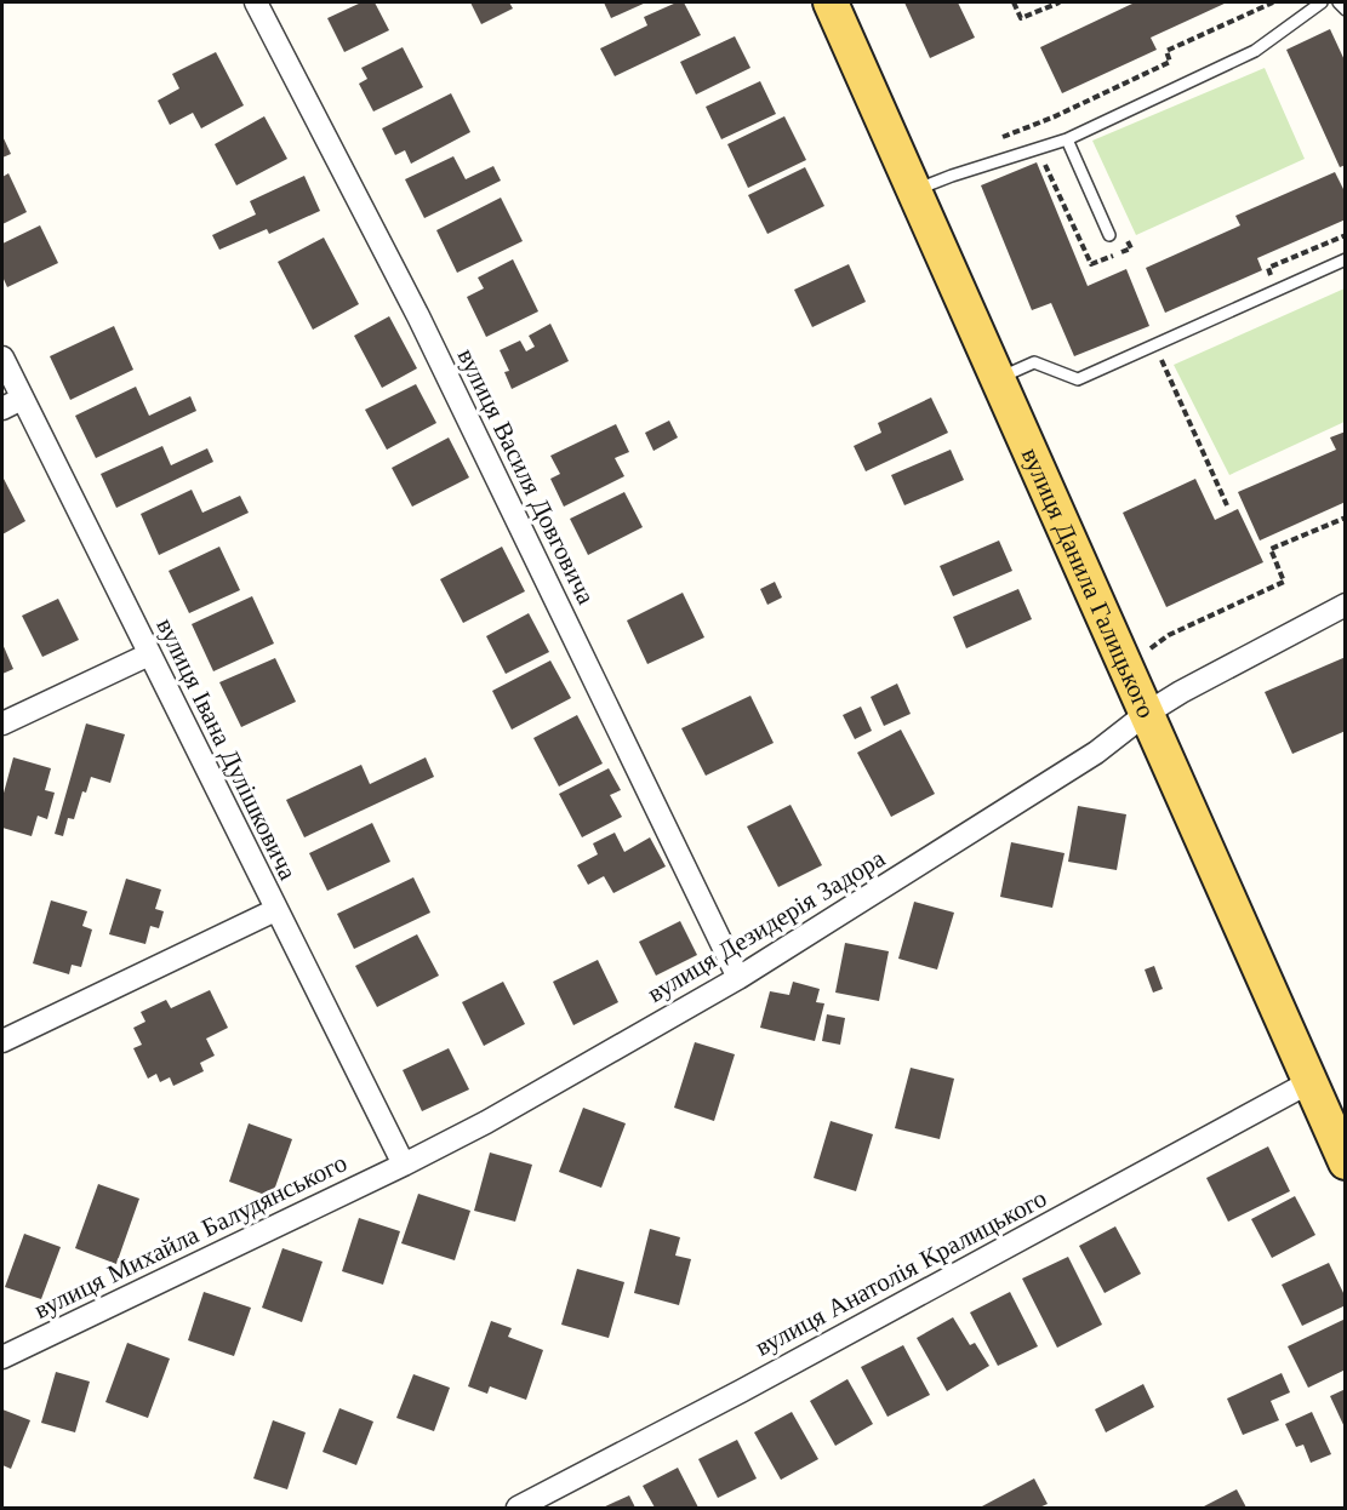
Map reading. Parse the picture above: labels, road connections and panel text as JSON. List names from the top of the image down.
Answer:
{
  "streets": {
    "main road": ["вулиця Данила Галицького"],
    "street": [
      "вулиця Василя Довговича",
      "вулиця Івана Дулішковича",
      "вулиця Дезидерія Задора",
      "вулиця Михайла Балудянського",
      "вулиця Анатолія Кралицького"
    ]
  },
  "crossings": [
    ["вулиця Василя Довговича", "вулиця Дезидерія Задора"],
    ["вулиця Данила Галицького", "вулиця Дезидерія Задора"],
    ["вулиця Данила Галицького", "вулиця Анатолія Кралицького"],
    ["вулиця Івана Дулішковича", "вулиця Дезидерія Задора"],
    ["вулиця Івана Дулішковича", "вулиця Михайла Балудянського"],
    ["вулиця Дезидерія Задора", "вулиця Михайла Балудянського"]
  ]
}
